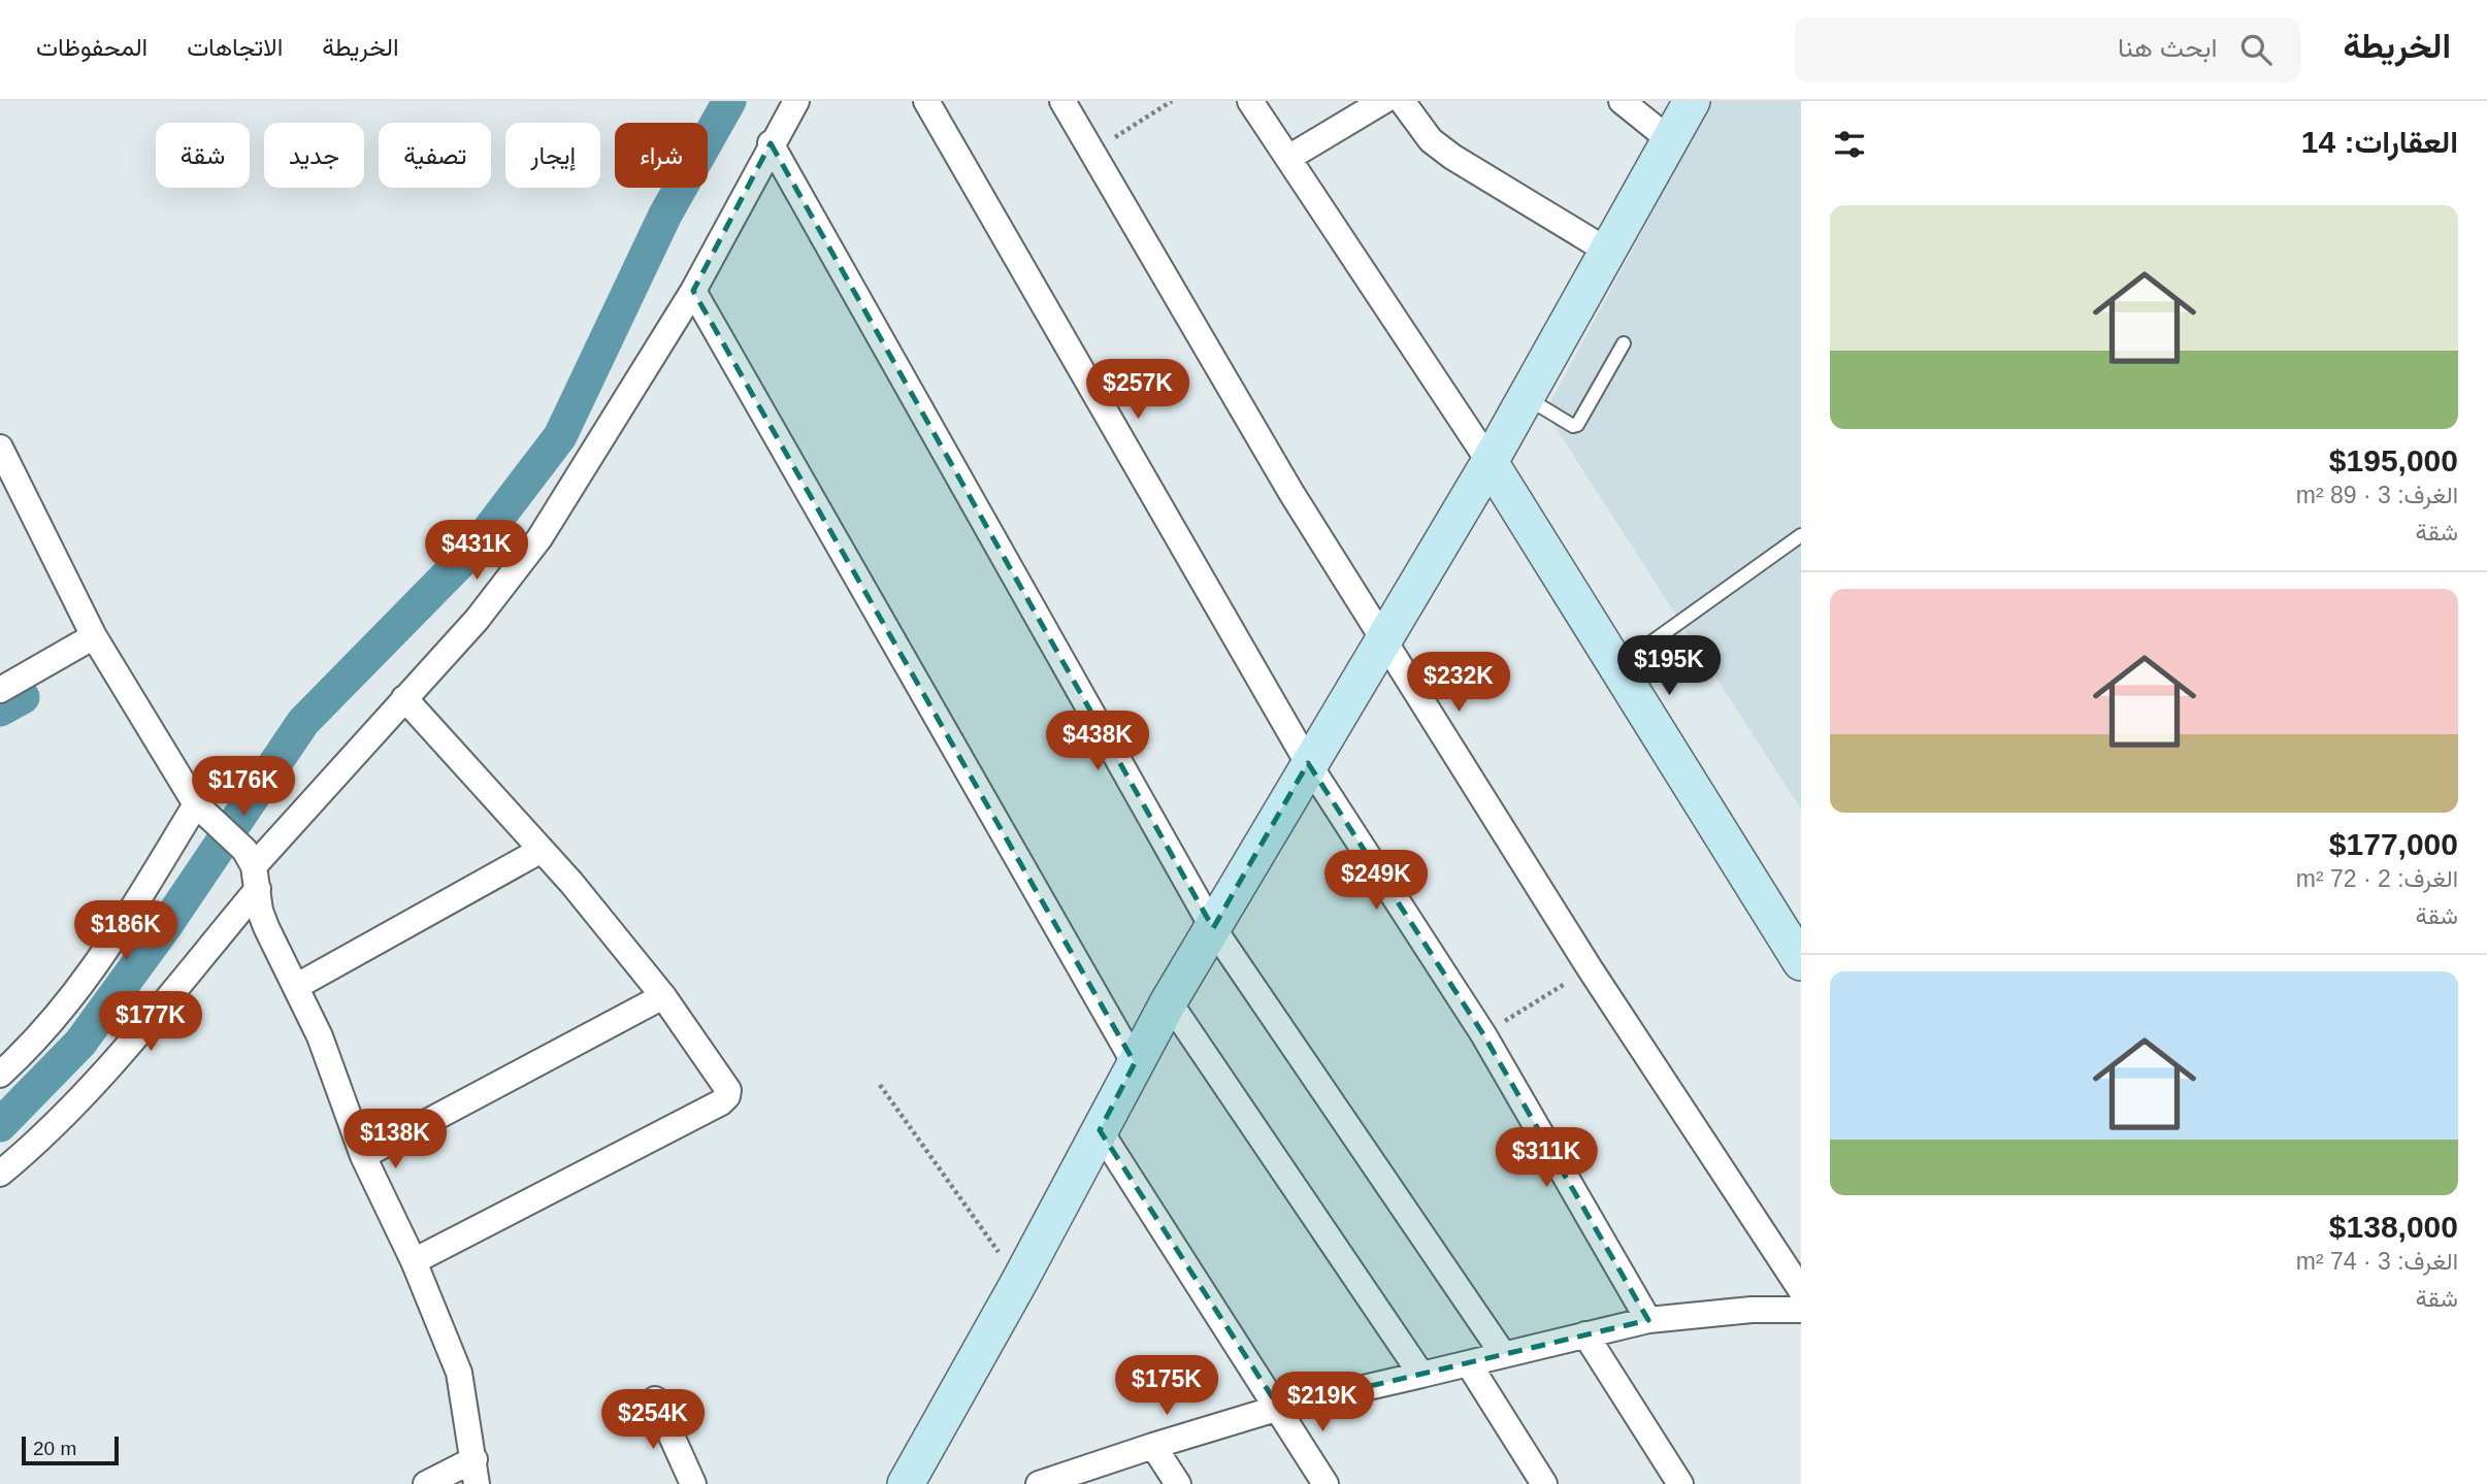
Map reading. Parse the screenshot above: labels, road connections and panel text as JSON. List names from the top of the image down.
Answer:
{
  "scale_bar": "20 m",
  "page": {
    "header": "الخريطة",
    "search": "ابحث هنا",
    "nav": ["الخريطة", "الاتجاهات", "المحفوظات"],
    "heading": "العقارات: 14",
    "chip": [
      "شراء",
      "إيجار",
      "تصفية",
      "جديد",
      "شقة"
    ],
    "list": [
      {
        "name": "$195,000",
        "note": "الغرف: 3 · 89 m² · شقة"
      },
      {
        "name": "$177,000",
        "note": "الغرف: 2 · 72 m² · شقة"
      },
      {
        "name": "$138,000",
        "note": "الغرف: 3 · 74 m² · شقة"
      }
    ],
    "price": [
      "$257K",
      "$431K",
      "$195K",
      "$232K",
      "$438K",
      "$176K",
      "$249K",
      "$186K",
      "$177K",
      "$138K",
      "$311K",
      "$175K",
      "$219K",
      "$254K"
    ],
    "scale": "20 m"
  }
}
